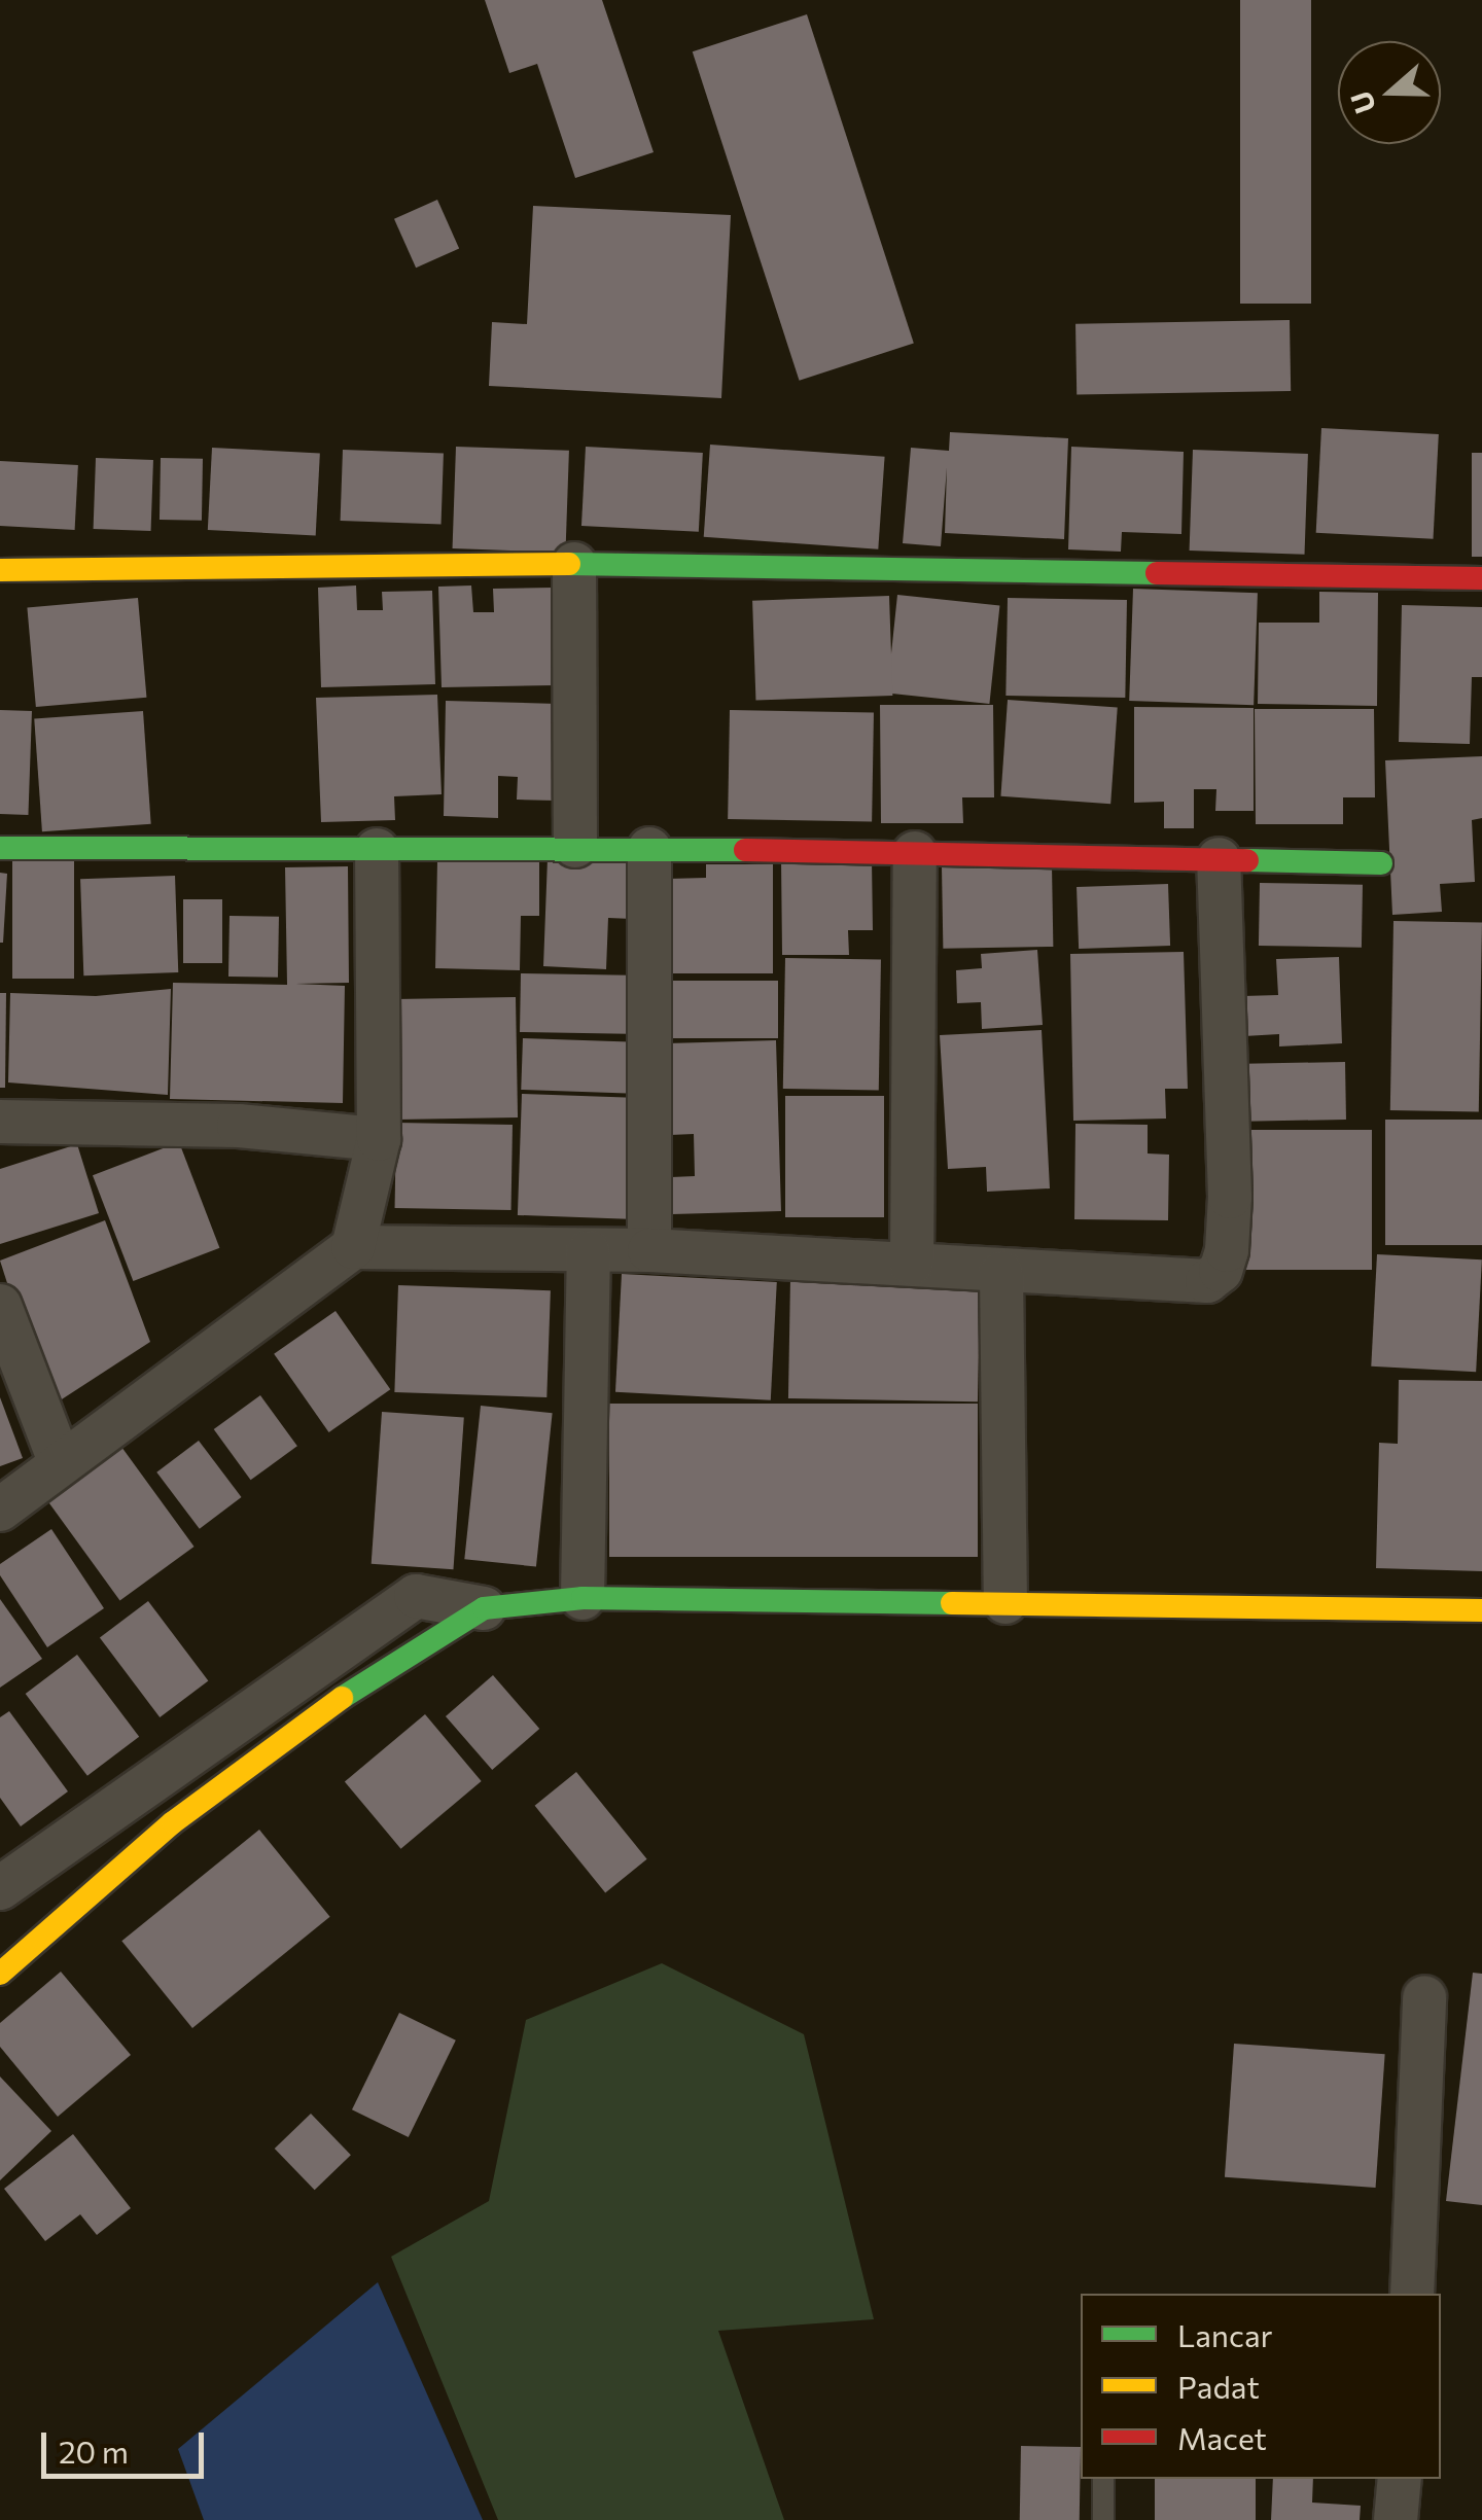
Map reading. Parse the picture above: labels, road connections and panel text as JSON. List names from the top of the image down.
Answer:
{
  "legend": ["Lancar", "Padat", "Macet"],
  "scale_bar": "20 m",
  "north": "left"
}
